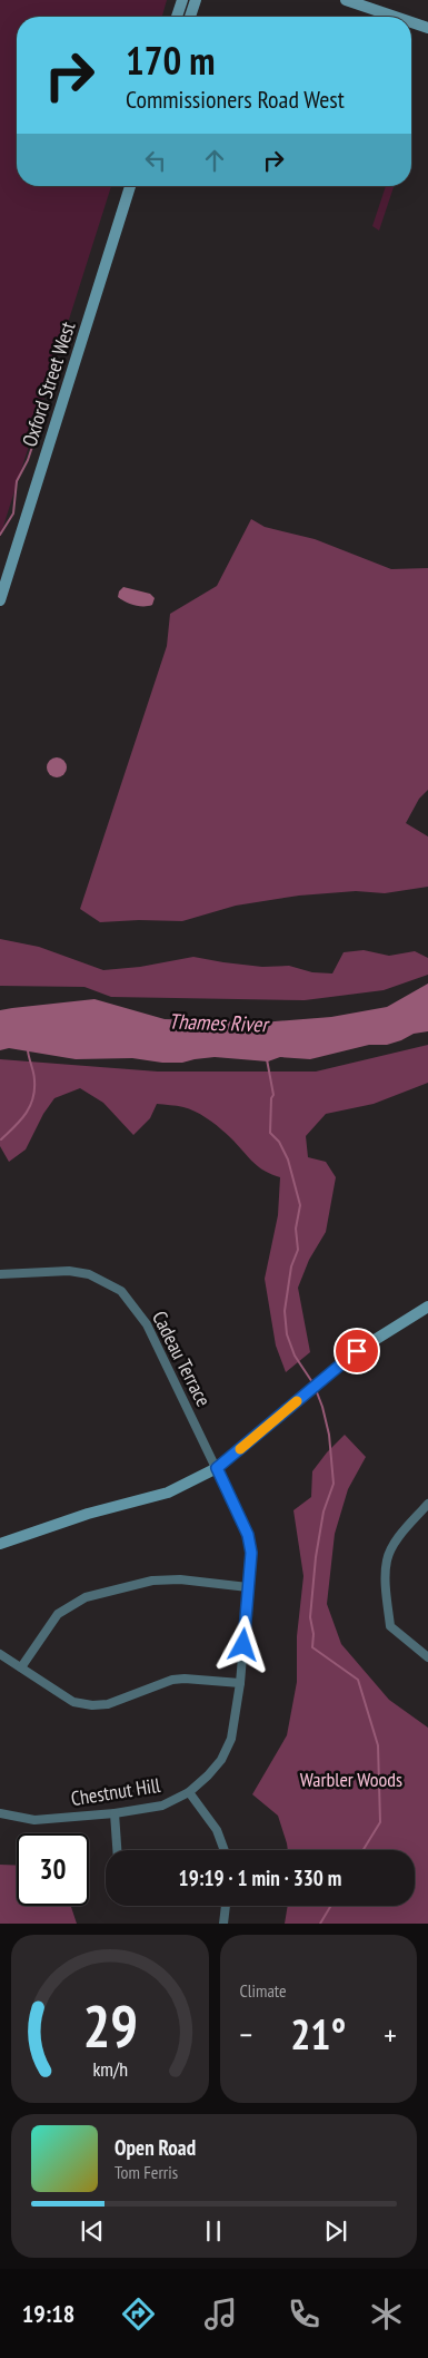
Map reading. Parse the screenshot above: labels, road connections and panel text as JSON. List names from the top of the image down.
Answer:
{
  "streets": {
    "main road": ["Oxford Street West"],
    "street": ["Cadeau Terrace", "Chestnut Hill"]
  },
  "crossings": [
    ["Cadeau Terrace", "Chestnut Hill"]
  ],
  "water": ["Thames River"],
  "parks": ["Warbler Woods"],
  "page": {
    "turn": ["170 m", "Commissioners Road West"],
    "limit": "30",
    "trip": "19:19 · 1 min · 330 m",
    "tile": "Climate",
    "heat": ["−", "21°", "+"],
    "song": ["Open Road", "Tom Ferris"],
    "tabs": "19:18",
    "gauge": ["29", "km/h"]
  }
}
